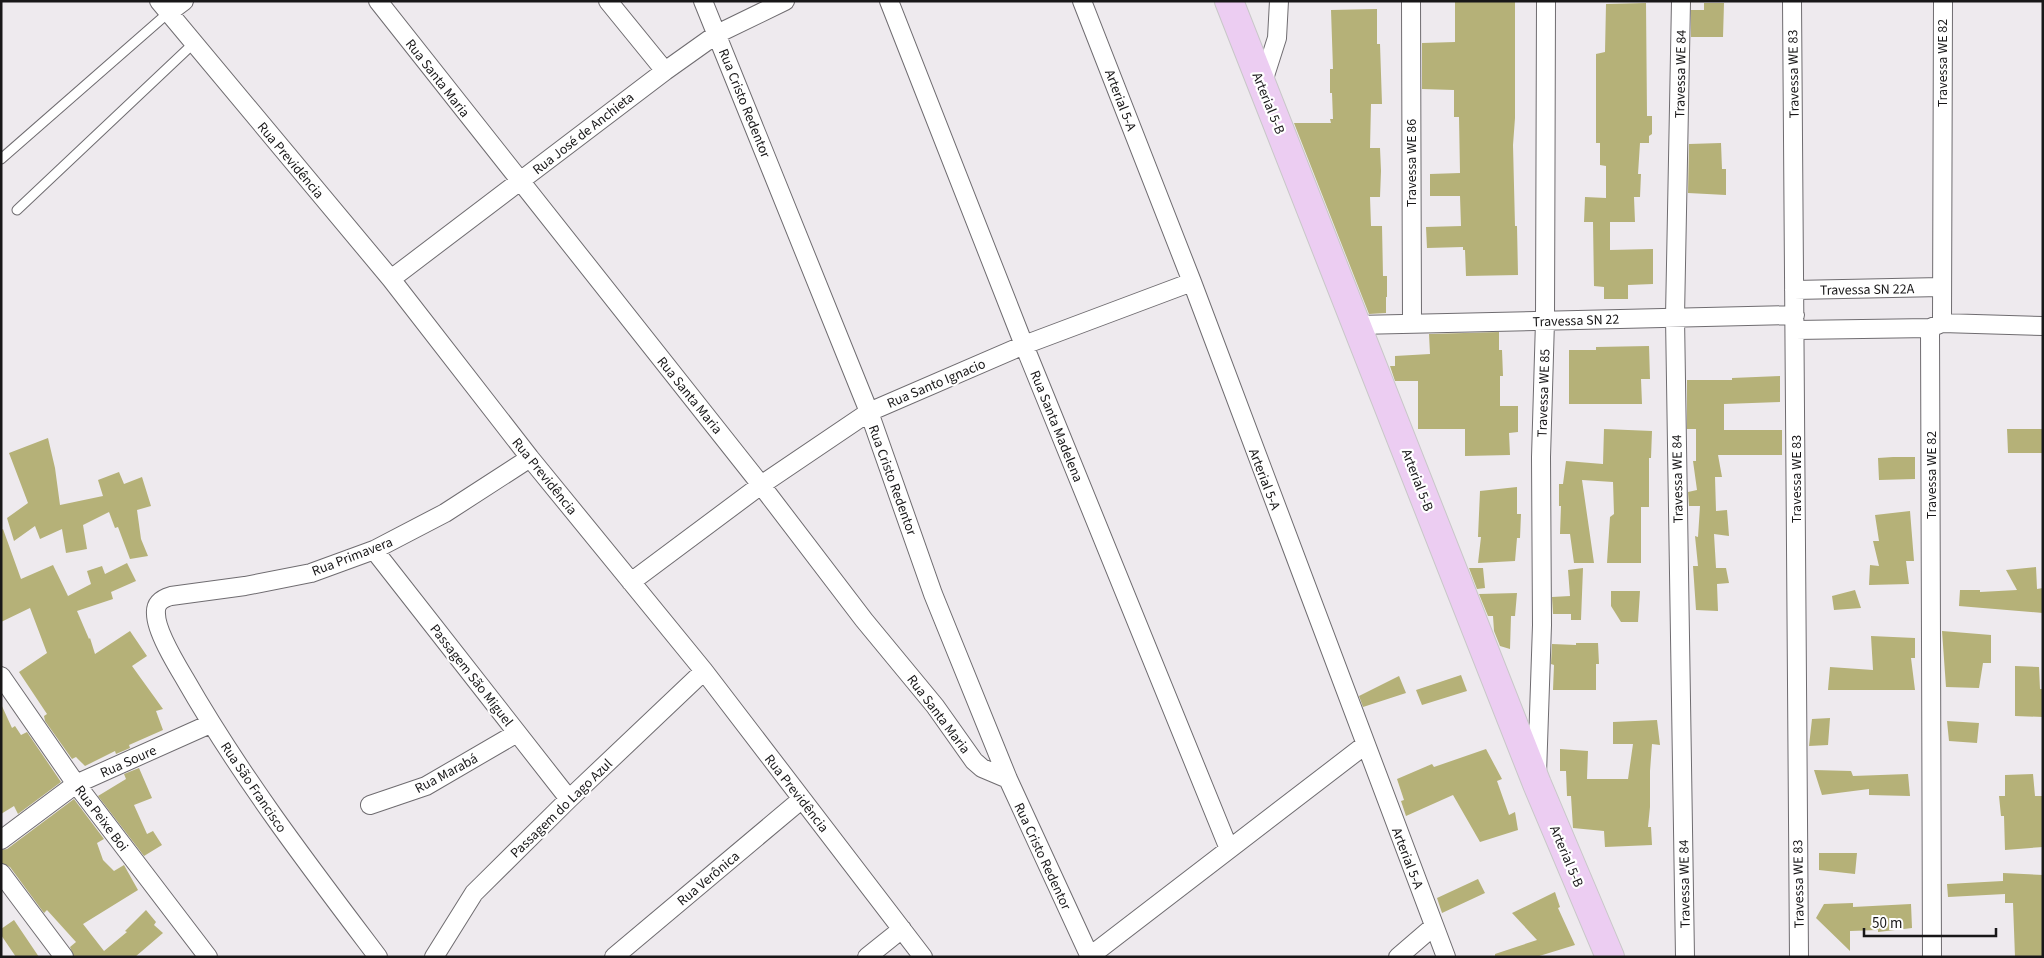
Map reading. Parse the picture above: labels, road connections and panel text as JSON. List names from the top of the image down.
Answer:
{
  "streets": {
    "main road": ["Arterial 5-B"],
    "street": [
      "Travessa WE 82",
      "Travessa WE 84",
      "Travessa WE 83",
      "Rua Santa Maria",
      "Arterial 5-A",
      "Rua Cristo Redentor",
      "Rua José de Anchieta",
      "Rua Previdência",
      "Travessa WE 86",
      "Travessa SN 22A",
      "Travessa SN 22",
      "Rua Santo Ignacio",
      "Travessa WE 85",
      "Rua Santa Madelena",
      "Rua Primavera",
      "Passagem São Miguel",
      "Rua Soure",
      "Rua Marabá",
      "Rua São Francisco",
      "Passagem do Lago Azul",
      "Rua Peixe Boi",
      "Rua Verônica"
    ]
  },
  "crossings": [
    ["Travessa WE 82", "Travessa SN 22A"],
    ["Travessa WE 84", "Travessa SN 22"],
    ["Travessa WE 83", "Travessa SN 22A"],
    ["Travessa WE 83", "Travessa SN 22"],
    ["Rua Santa Maria", "Rua Cristo Redentor"],
    ["Rua Santa Maria", "Rua José de Anchieta"],
    ["Rua Santa Maria", "Rua Santo Ignacio"],
    ["Arterial 5-A", "Rua Santo Ignacio"],
    ["Rua Cristo Redentor", "Rua José de Anchieta"],
    ["Rua Cristo Redentor", "Rua Santo Ignacio"],
    ["Arterial 5-B", "Travessa SN 22"],
    ["Arterial 5-B", "Travessa WE 85"],
    ["Rua José de Anchieta", "Rua Previdência"],
    ["Rua Previdência", "Rua Santo Ignacio"],
    ["Rua Previdência", "Rua Primavera"],
    ["Rua Previdência", "Passagem do Lago Azul"],
    ["Rua Previdência", "Rua Verônica"],
    ["Travessa WE 86", "Travessa SN 22"],
    ["Travessa SN 22", "Travessa WE 85"],
    ["Rua Santo Ignacio", "Rua Santa Madelena"],
    ["Rua Primavera", "Passagem São Miguel"],
    ["Rua Primavera", "Rua São Francisco"],
    ["Passagem São Miguel", "Rua Marabá"],
    ["Passagem São Miguel", "Passagem do Lago Azul"],
    ["Rua Soure", "Rua São Francisco"],
    ["Rua Soure", "Rua Peixe Boi"]
  ],
  "scale_bar": "50 m"
}
